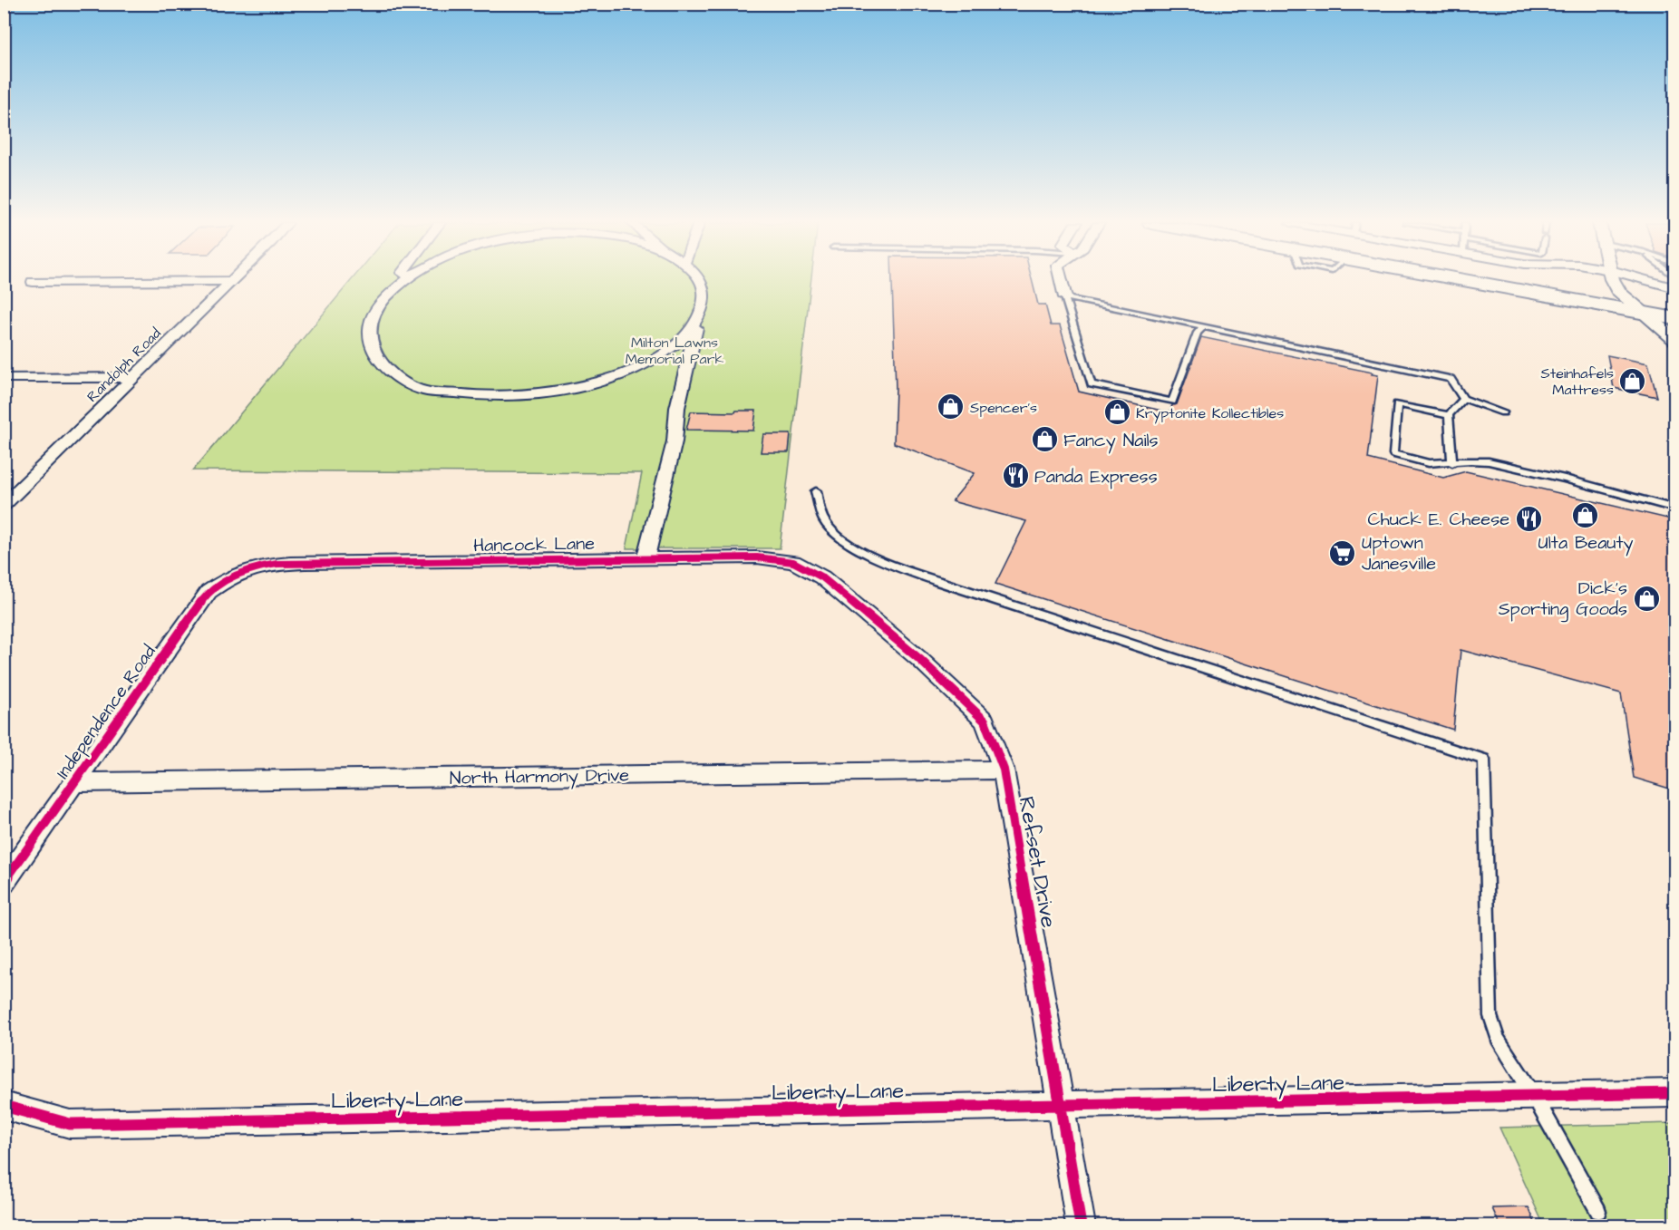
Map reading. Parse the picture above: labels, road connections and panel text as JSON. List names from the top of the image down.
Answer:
{
  "streets": {
    "street": [
      "Randolph Road",
      "Hancock Lane",
      "Independence Road",
      "North Harmony Drive",
      "Refset Drive",
      "Liberty Lane"
    ]
  },
  "crossings": [
    ["Hancock Lane", "Independence Road"],
    ["Hancock Lane", "Refset Drive"],
    ["Independence Road", "North Harmony Drive"],
    ["North Harmony Drive", "Refset Drive"],
    ["Refset Drive", "Liberty Lane"]
  ],
  "parks": ["Milton Lawns Memorial Park"],
  "places": {
    "shop": [
      "Steinhafels Mattress",
      "Spencer's",
      "Kryptonite Kollectibles",
      "Fancy Nails",
      "Ulta Beauty",
      "Dick's Sporting Goods"
    ],
    "restaurant": ["Panda Express", "Chuck E. Cheese"],
    "supermarket": ["Uptown Janesville"]
  }
}
